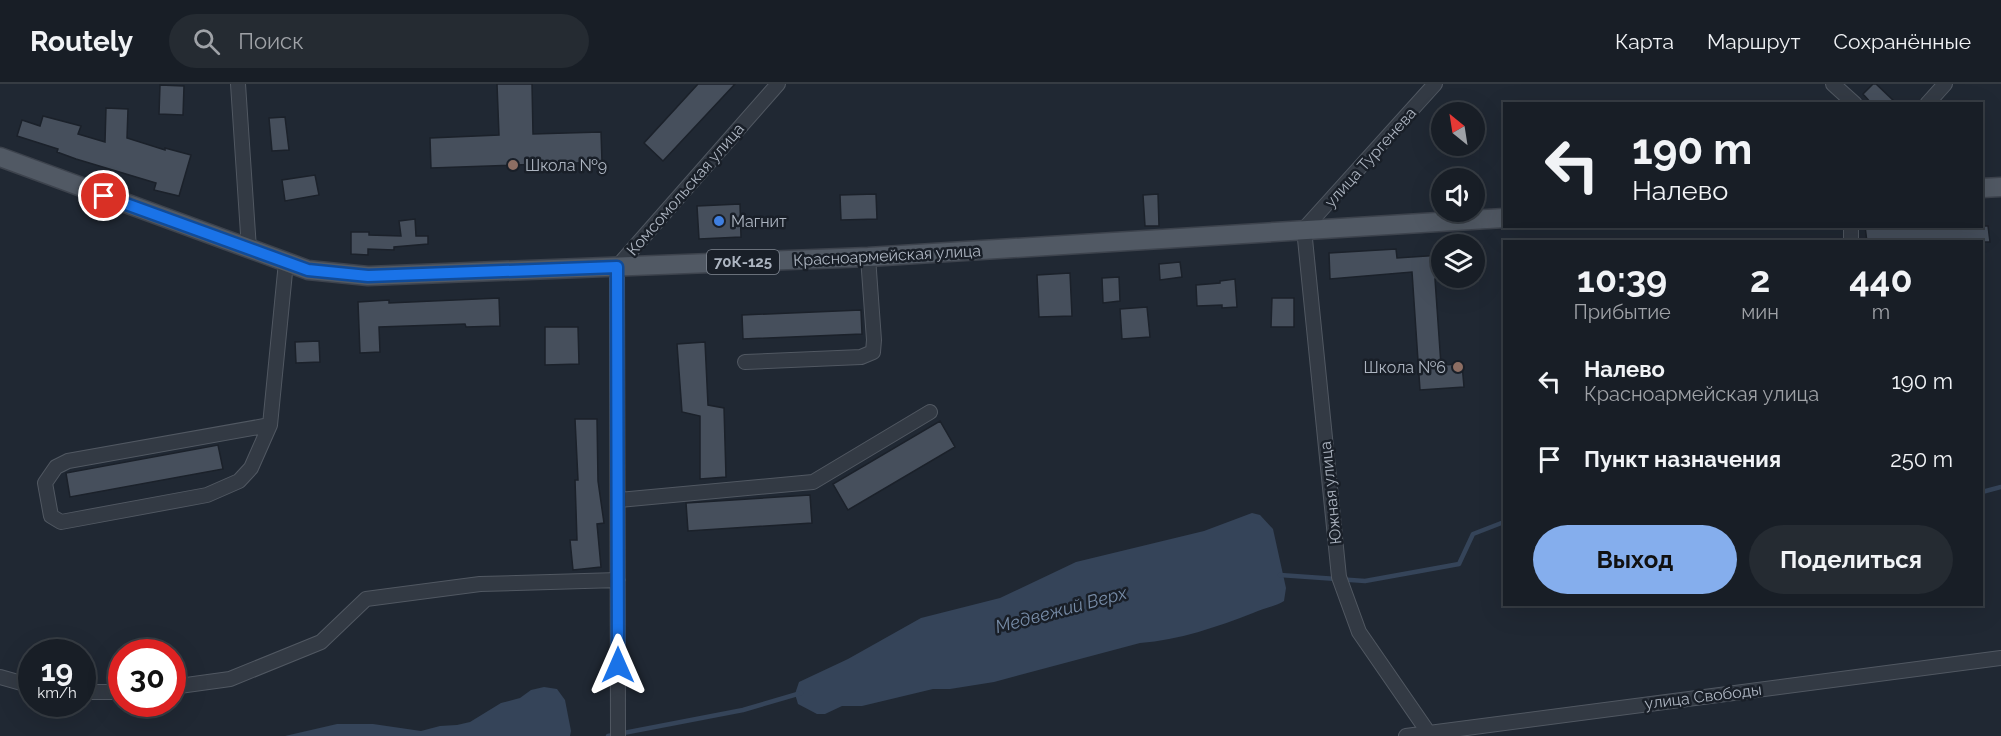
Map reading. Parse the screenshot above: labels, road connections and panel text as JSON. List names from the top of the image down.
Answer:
{
  "streets": {
    "main road": ["Красноармейская улица", "70К-125"],
    "street": [
      "улица Тургенева",
      "Комсомольская улица",
      "Южная улица",
      "улица Свободы"
    ]
  },
  "crossings": [
    ["улица Тургенева", "Красноармейская улица"],
    ["улица Тургенева", "Южная улица"],
    ["Комсомольская улица", "Красноармейская улица"],
    ["Красноармейская улица", "Южная улица"],
    ["Южная улица", "улица Свободы"]
  ],
  "water": ["Медвежий Верх"],
  "places": ["Школа №9", "Магнит", "Школа №6"],
  "north": "top left",
  "page": {
    "header": "Routely",
    "search": "Поиск",
    "nav": ["Карта", "Маршрут", "Сохранённые"],
    "turn": ["190 m", "Налево"],
    "eta": [
      "10:39",
      "Прибытие",
      "2",
      "мин",
      "440",
      "m"
    ],
    "list": [
      {
        "name": "Налево",
        "note": "Красноармейская улица",
        "value": "190 m"
      },
      {
        "name": "Пункт назначения",
        "value": "250 m"
      }
    ],
    "buttons": ["Выход", "Поделиться"],
    "speed": "19 km/h",
    "limit": "30"
  }
}
